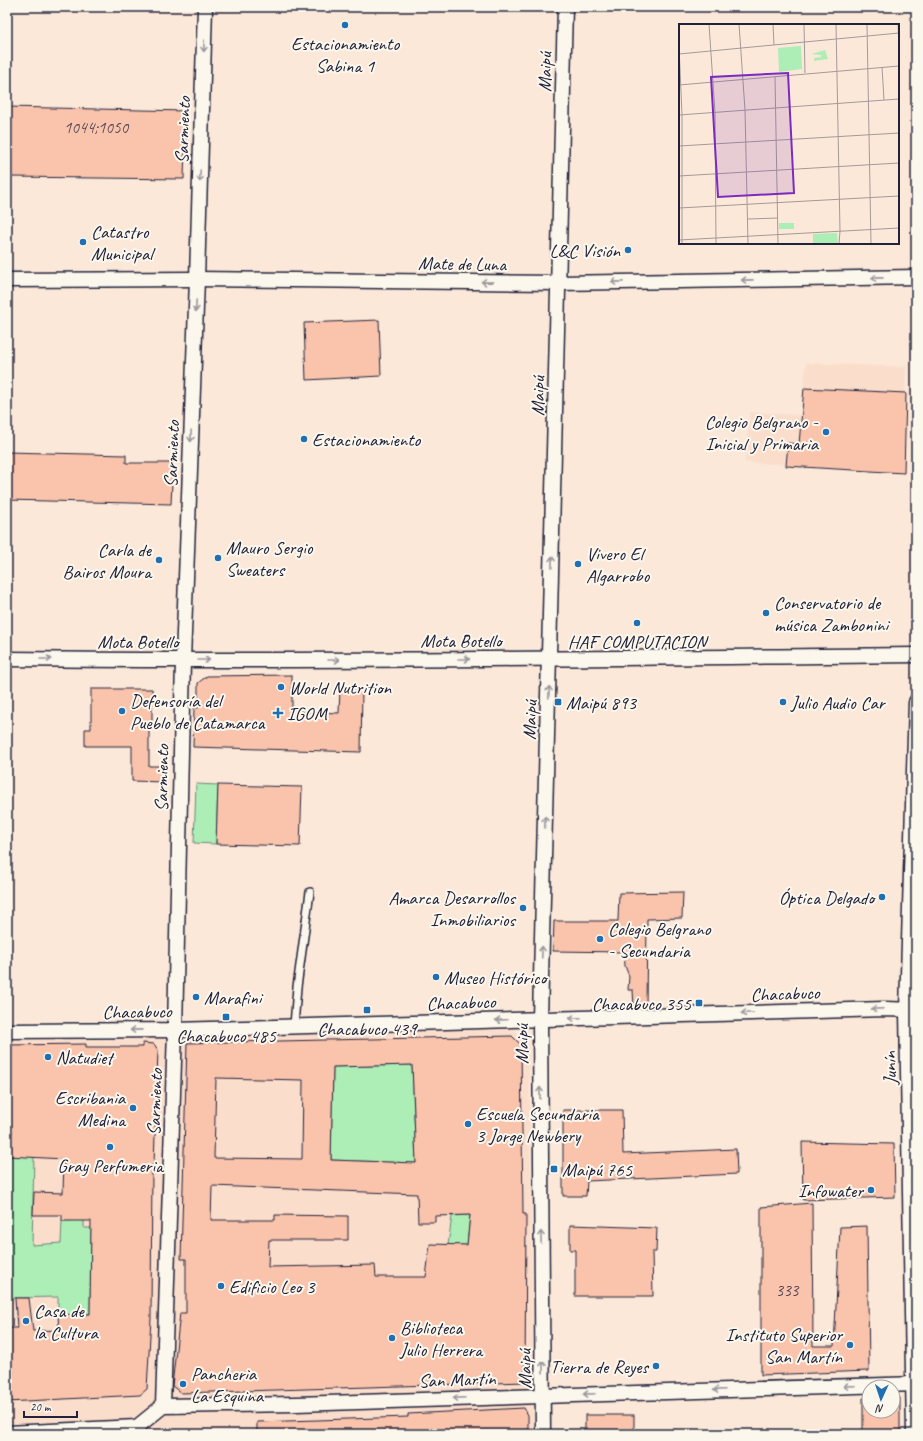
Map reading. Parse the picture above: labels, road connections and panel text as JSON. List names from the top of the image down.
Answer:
{
  "streets": {
    "street": [
      "Maipú",
      "Sarmiento",
      "Mate de Luna",
      "Mota Botello",
      "Chacabuco",
      "Junín",
      "San Martín"
    ]
  },
  "crossings": [
    ["Maipú", "Mate de Luna"],
    ["Maipú", "Mota Botello"],
    ["Maipú", "Chacabuco"],
    ["Maipú", "San Martín"],
    ["Sarmiento", "Mate de Luna"],
    ["Sarmiento", "Mota Botello"],
    ["Sarmiento", "Chacabuco"],
    ["Sarmiento", "San Martín"],
    ["Chacabuco", "Junín"],
    ["Junín", "San Martín"]
  ],
  "one_way": [
    "Maipú",
    "Sarmiento",
    "Mate de Luna",
    "Mota Botello",
    "Chacabuco",
    "San Martín"
  ],
  "places": {
    "other": [
      "Estacionamiento Sabina 1",
      "Catastro Municipal",
      "L&C Visión",
      "Colegio Belgrano - Inicial y Primaria",
      "Estacionamiento",
      "Mauro Sergio Sweaters",
      "Carla de Bairos Moura",
      "Vivero El Algarrobo",
      "Conservatorio de música Zambonini",
      "HAF COMPUTACION",
      "World Nutrition",
      "Julio Audio Car",
      "Defensoría del Pueblo de Catamarca",
      "Óptica Delgado",
      "Amarca Desarrollos Inmobiliarios",
      "Colegio Belgrano - Secundaria",
      "Museo Histórico",
      "Marafini",
      "Natudiet",
      "Escribania Medina",
      "Escuela Secundaria 3 Jorge Newbery",
      "Gray Perfumeria",
      "Infowater",
      "Edificio Leo 3",
      "Casa de la Cultura",
      "Biblioteca Julio Herrera",
      "Instituto Superior San Martín",
      "Tierra de Reyes",
      "Pancheria La Esquina"
    ],
    "transit": [
      "Maipú 893",
      "Chacabuco 355",
      "Chacabuco 439",
      "Chacabuco 485",
      "Maipú 765"
    ],
    "health": ["IGOM"]
  },
  "house_numbers": ["1044;1050", "333"],
  "scale_bar": "20 m",
  "north": "bottom"
}
